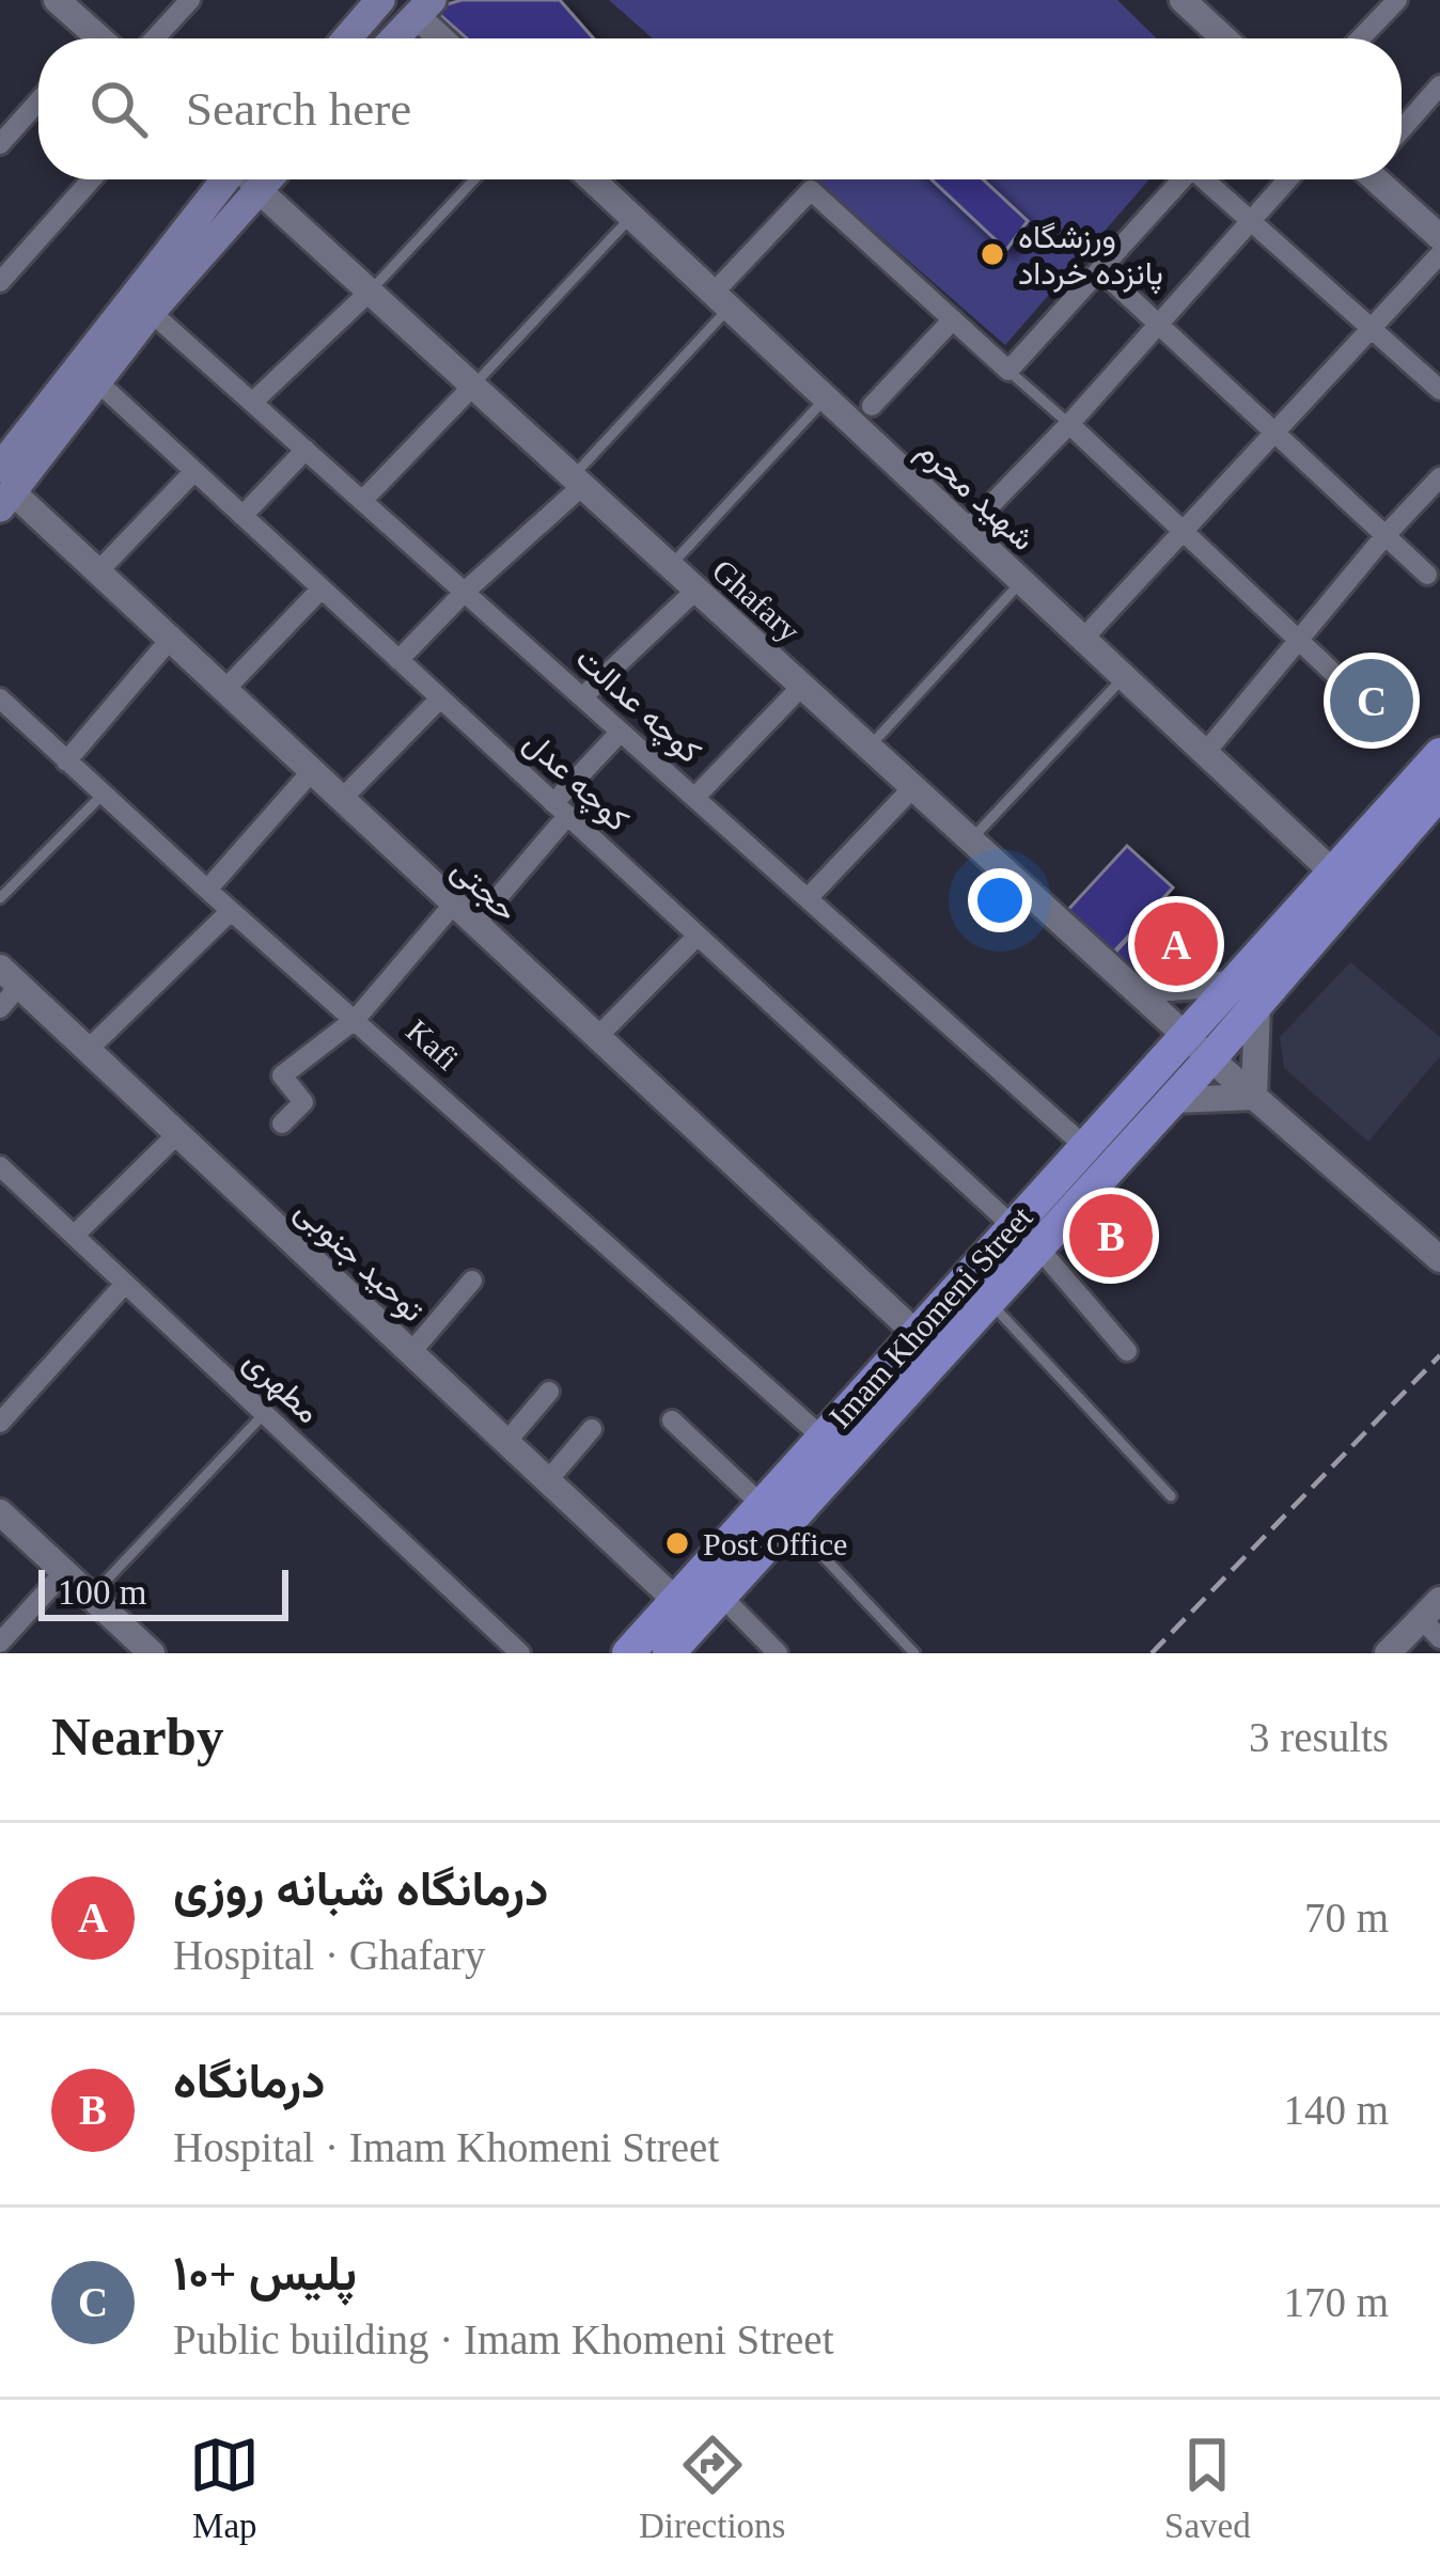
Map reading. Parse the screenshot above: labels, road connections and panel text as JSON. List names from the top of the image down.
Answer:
{
  "streets": {
    "main road": ["Imam Khomeni Street"],
    "street": [
      "شهید محرم",
      "Ghafary",
      "کوچه عدالت",
      "کوچه عدل",
      "حجتی",
      "Kafi",
      "توحید جنوبی",
      "مطهری"
    ]
  },
  "crossings": [
    ["شهید محرم", "Imam Khomeni Street"],
    ["Ghafary", "Imam Khomeni Street"],
    ["کوچه عدالت", "Imam Khomeni Street"],
    ["کوچه عدل", "Imam Khomeni Street"],
    ["حجتی", "Imam Khomeni Street"],
    ["Kafi", "Imam Khomeni Street"],
    ["توحید جنوبی", "Imam Khomeni Street"]
  ],
  "places": ["ورزشگاه پانزده خرداد", "Post Office"],
  "scale_bar": "100 m",
  "page": {
    "search": "Search here",
    "pins": ["C", "A", "B"],
    "scale": "100 m",
    "heading": ["Nearby", "3 results"],
    "list": [
      {
        "mark": "A",
        "name": "درمانگاه شبانه روزی",
        "note": "Hospital · Ghafary",
        "value": "70 m"
      },
      {
        "mark": "B",
        "name": "درمانگاه",
        "note": "Hospital · Imam Khomeni Street",
        "value": "140 m"
      },
      {
        "mark": "C",
        "name": "پلیس +۱۰",
        "note": "Public building · Imam Khomeni Street",
        "value": "170 m"
      }
    ],
    "nav": ["Map", "Directions", "Saved"]
  }
}
